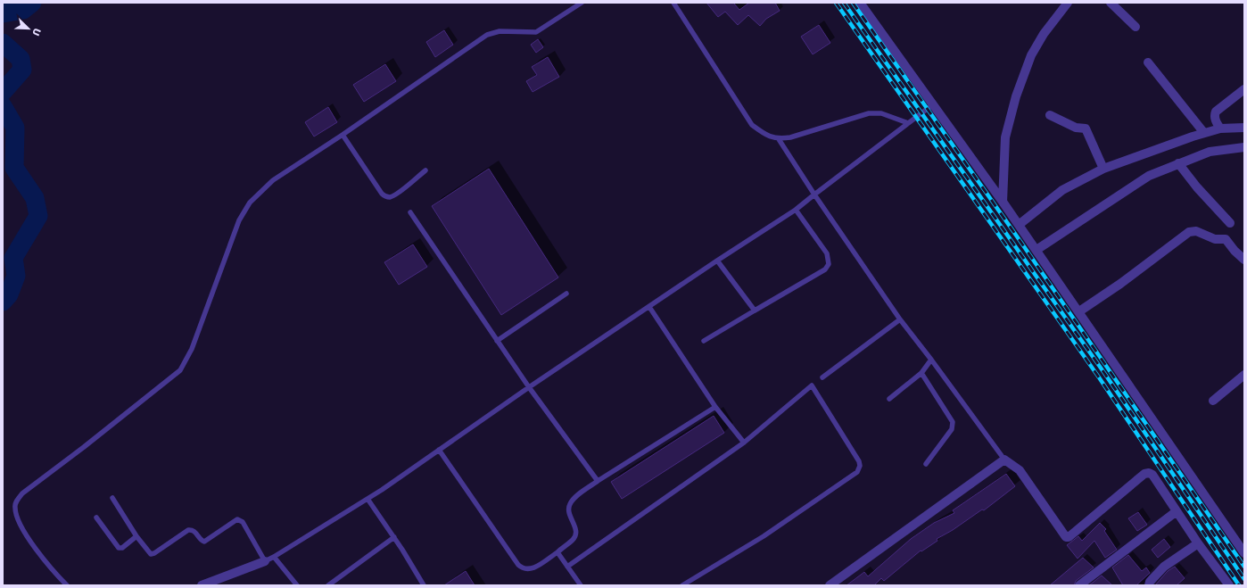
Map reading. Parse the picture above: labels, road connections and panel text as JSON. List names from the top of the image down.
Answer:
{
  "north": "bottom right"
}
